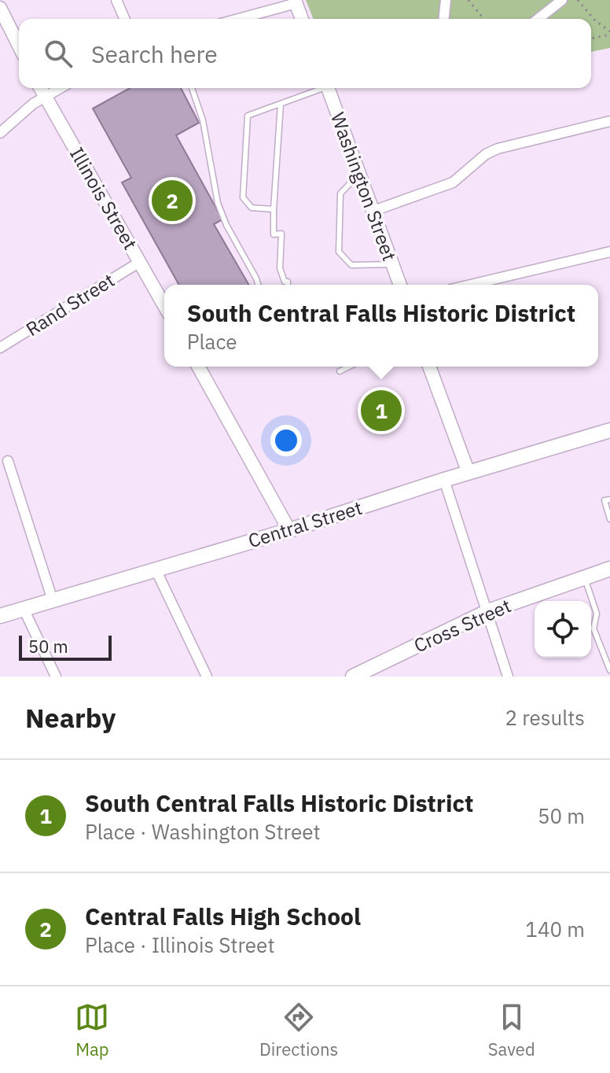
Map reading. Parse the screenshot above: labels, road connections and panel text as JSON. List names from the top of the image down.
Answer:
{
  "streets": {
    "main road": ["Central Street", "Cross Street"],
    "street": ["Washington Street", "Illinois Street", "Rand Street"]
  },
  "crossings": [
    ["Illinois Street", "Rand Street"]
  ],
  "scale_bar": "50 m",
  "page": {
    "search": "Search here",
    "pins": ["2", "1"],
    "popup": ["South Central Falls Historic District", "Place"],
    "scale": "50 m",
    "heading": ["Nearby", "2 results"],
    "list": [
      {
        "mark": "1",
        "name": "South Central Falls Historic District",
        "note": "Place · Washington Street",
        "value": "50 m"
      },
      {
        "mark": "2",
        "name": "Central Falls High School",
        "note": "Place · Illinois Street",
        "value": "140 m"
      }
    ],
    "nav": ["Map", "Directions", "Saved"]
  }
}
